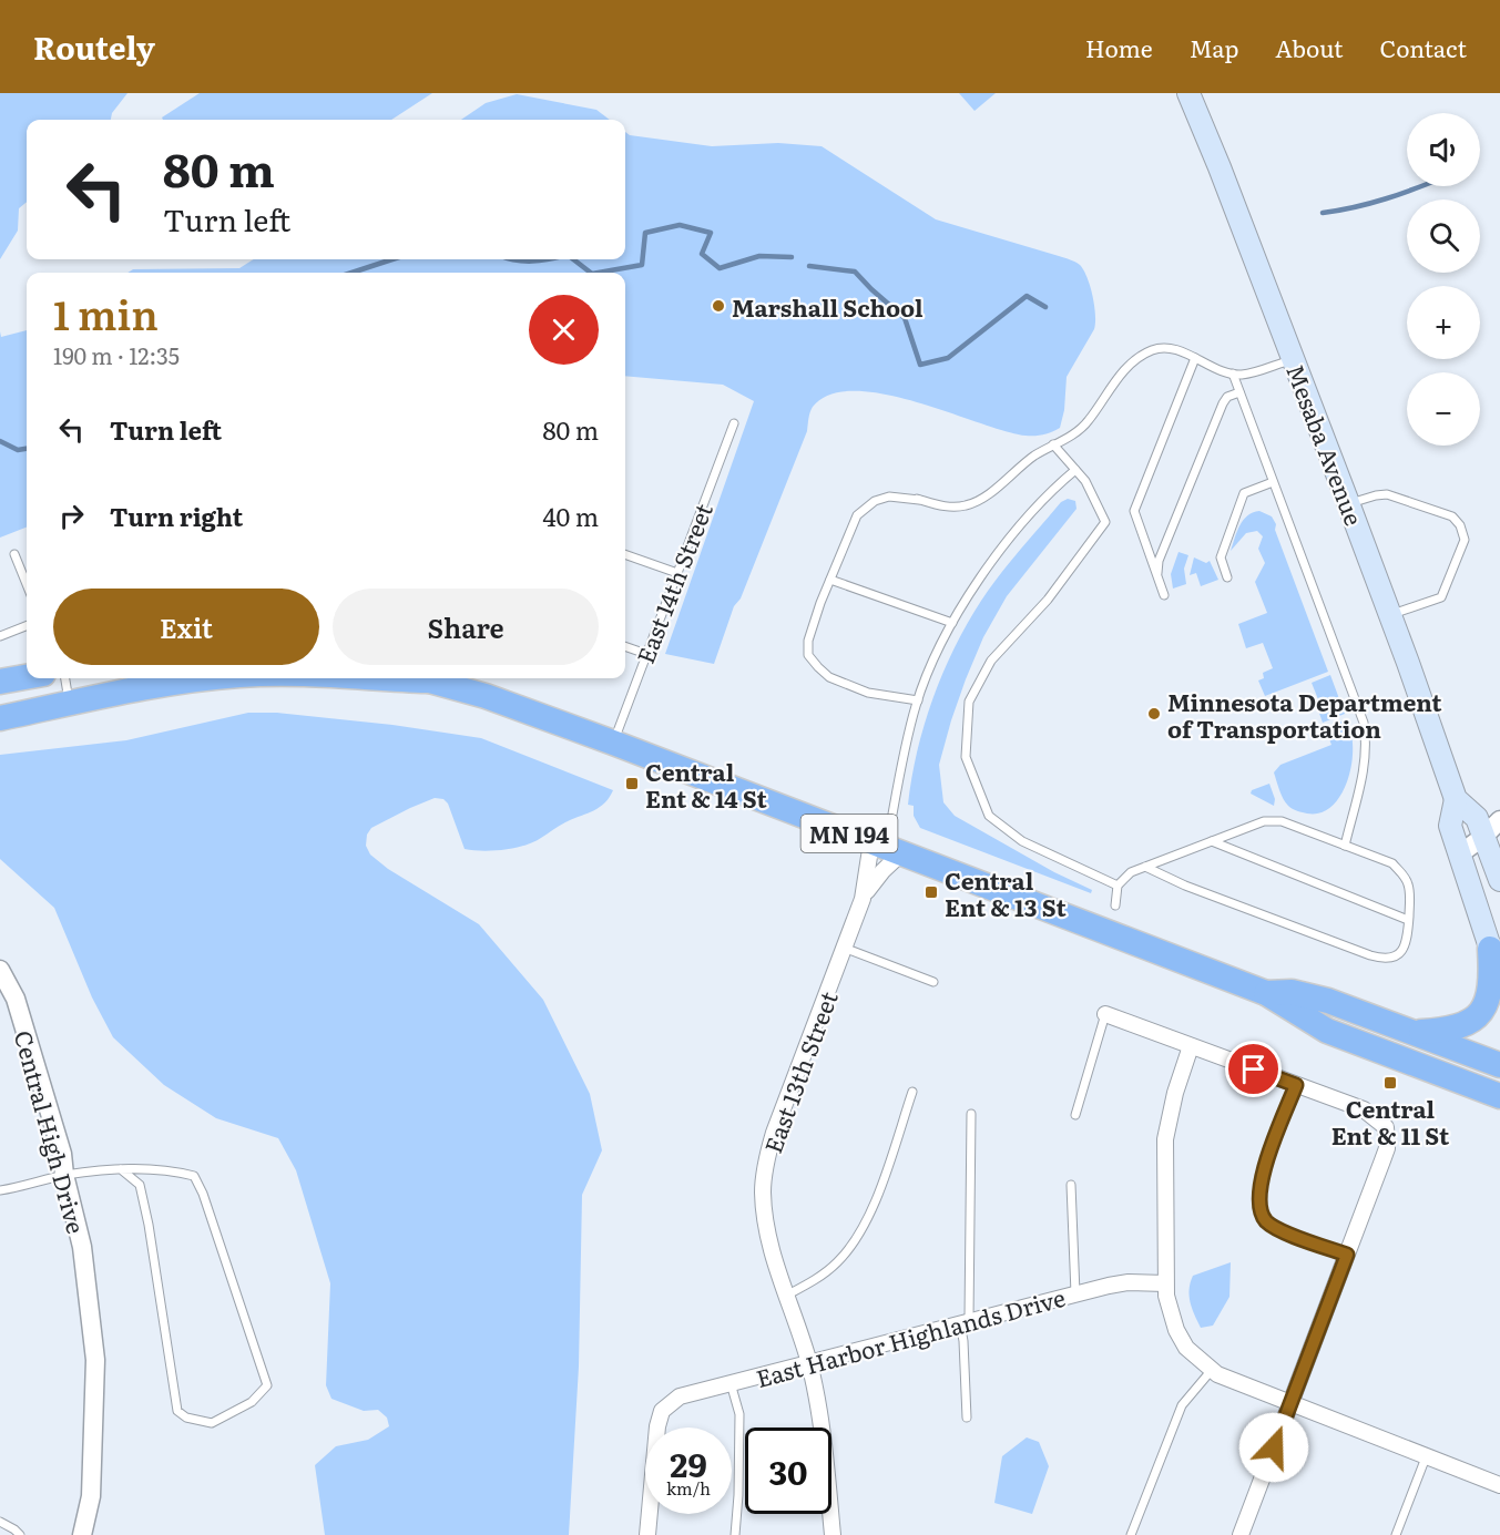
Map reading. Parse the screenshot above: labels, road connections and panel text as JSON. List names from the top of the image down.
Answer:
{
  "streets": {
    "highway": ["MN 194"],
    "main road": ["Mesaba Avenue"],
    "street": ["East 13th Street", "Central High Drive", "East Harbor Highlands Drive"],
    "lane": ["East 14th Street"]
  },
  "crossings": [
    ["East 14th Street", "MN 194"],
    ["MN 194", "East 13th Street"],
    ["East 13th Street", "East Harbor Highlands Drive"]
  ],
  "places": {
    "other": ["Marshall School", "Minnesota Department of Transportation"],
    "transit": ["Central Ent & 14 St", "Central Ent & 13 St", "Central Ent & 11 St"]
  },
  "page": {
    "header": "Routely",
    "nav": [
      "Home",
      "Map",
      "About",
      "Contact"
    ],
    "map_buttons": ["+", "−"],
    "turn": ["80 m", "Turn left"],
    "heading": ["1 min", "190 m · 12:35"],
    "list": [
      {
        "name": "Turn left",
        "value": "80 m"
      },
      {
        "name": "Turn right",
        "value": "40 m"
      }
    ],
    "buttons": ["Exit", "Share"],
    "speed": "29 km/h",
    "limit": "30"
  }
}
